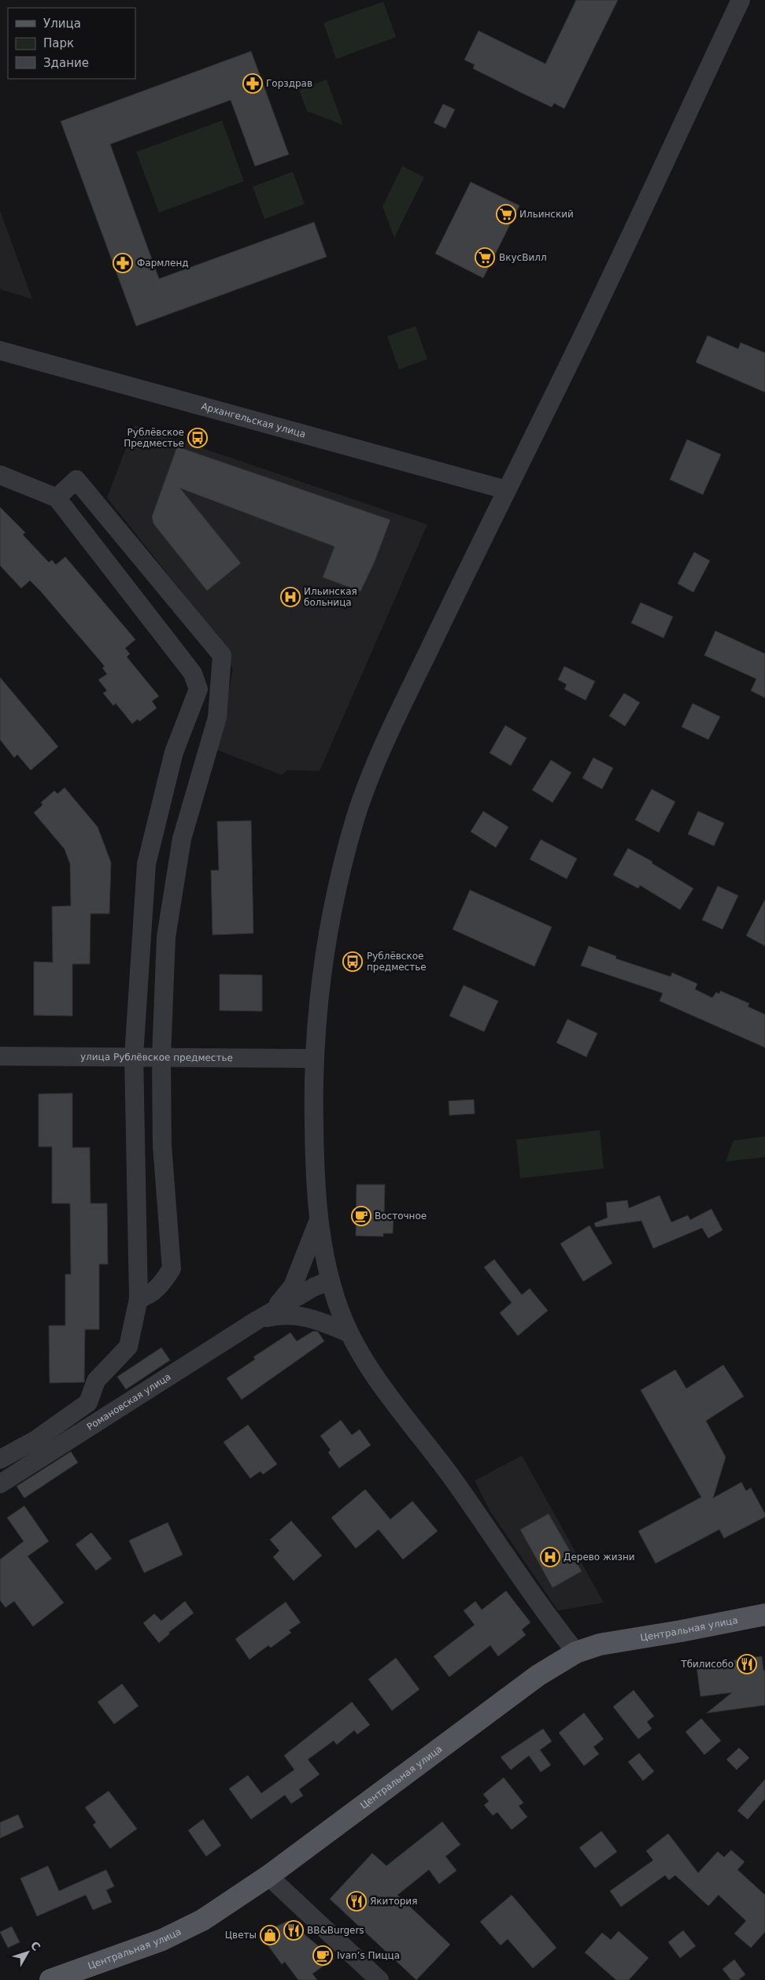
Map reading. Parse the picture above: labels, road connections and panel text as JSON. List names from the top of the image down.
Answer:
{
  "streets": {
    "main road": ["Центральная улица"],
    "street": ["Архангельская улица", "улица Рублёвское предместье", "Романовская улица"]
  },
  "places": {
    "pharmacy": ["Горздрав", "Фармленд"],
    "supermarket": ["Ильинский", "ВкусВилл"],
    "bus stop": ["Рублёвское Предместье", "Рублёвское предместье"],
    "hospital": ["Ильинская больница", "Дерево жизни"],
    "cafe": ["Восточное", "Ivan’s Пицца"],
    "restaurant": ["Тбилисобо", "Якитория", "BB&Burgers"],
    "shop": ["Цветы"]
  },
  "legend": ["Улица", "Парк", "Здание"],
  "north": "top right"
}
